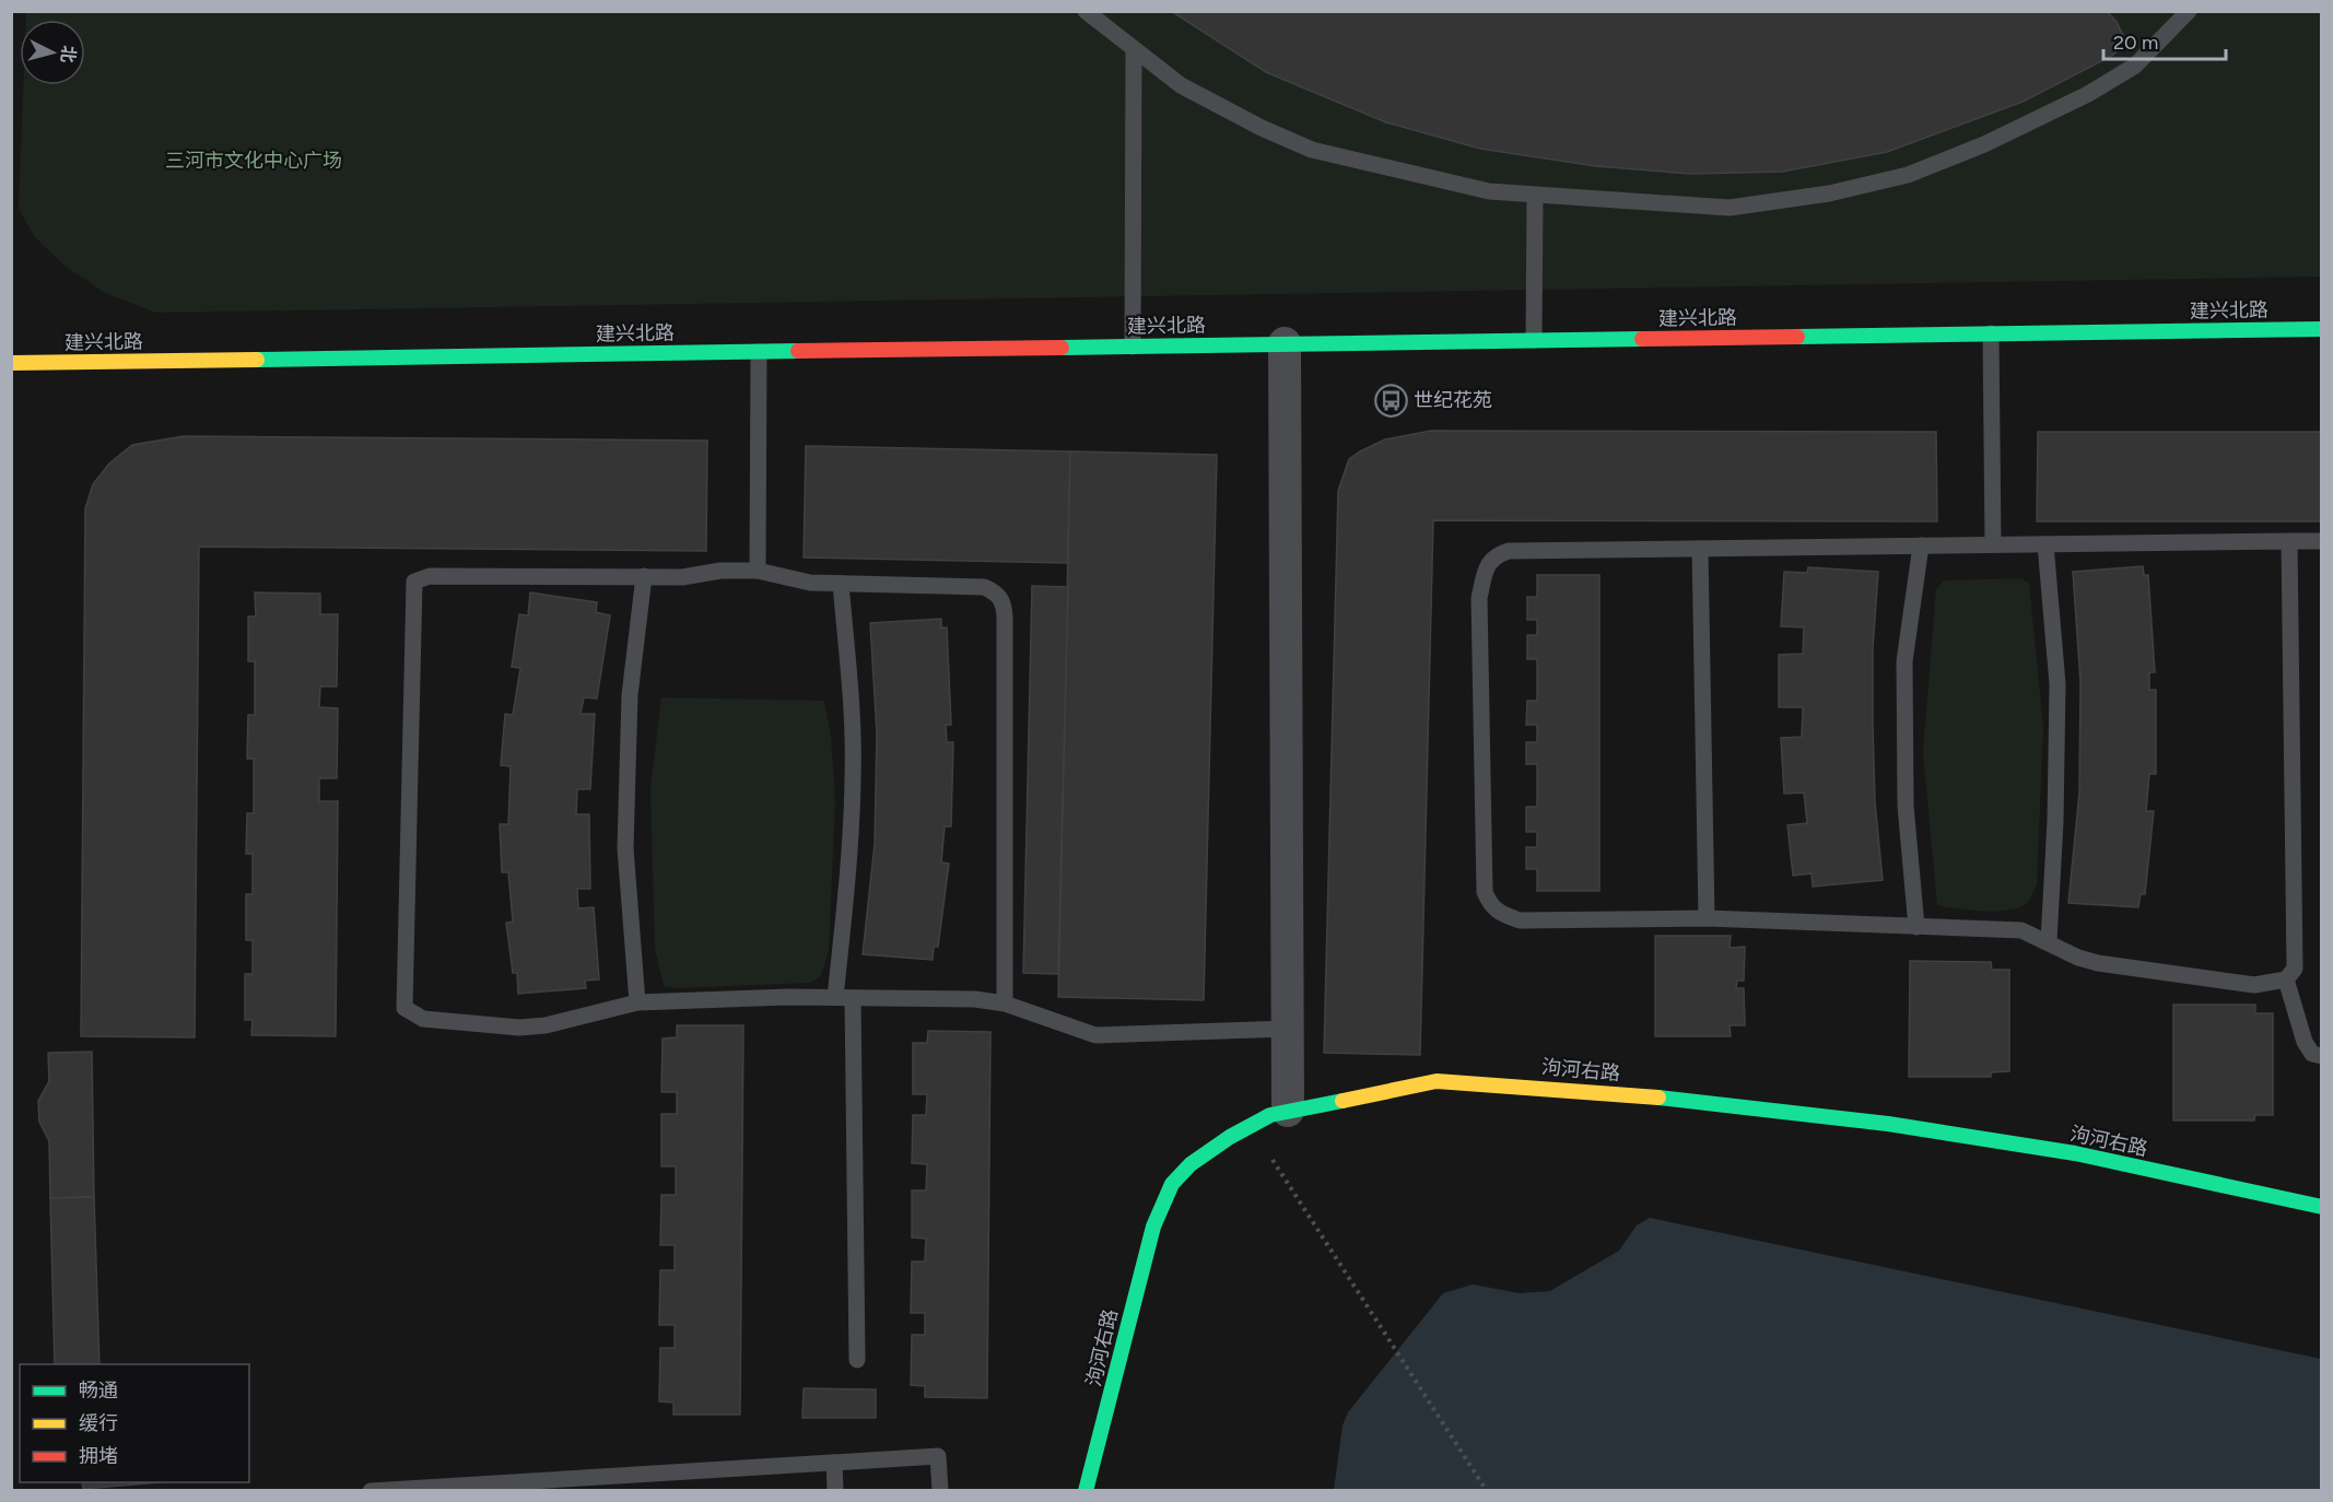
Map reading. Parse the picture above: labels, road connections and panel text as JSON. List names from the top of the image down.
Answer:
{
  "streets": {
    "street": ["建兴北路", "泃河右路"]
  },
  "parks": ["三河市文化中心广场"],
  "places": {
    "bus stop": ["世纪花苑"]
  },
  "legend": ["畅通", "缓行", "拥堵"],
  "scale_bar": "20 m",
  "north": "right"
}
